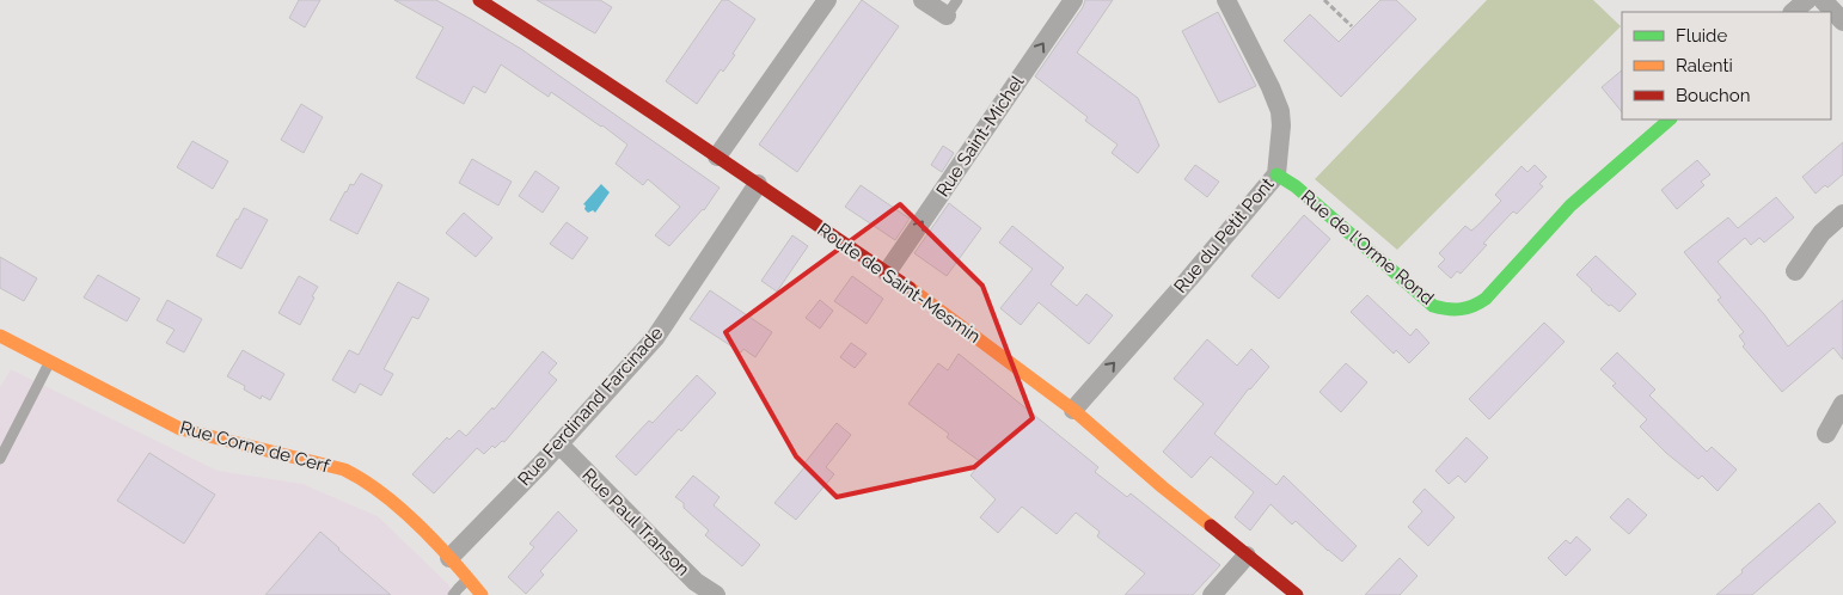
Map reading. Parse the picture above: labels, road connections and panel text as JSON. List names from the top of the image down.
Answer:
{
  "streets": {
    "street": [
      "Rue Saint-Michel",
      "Rue du Petit Pont",
      "Rue de l'Orme Rond",
      "Route de Saint-Mesmin",
      "Rue Ferdinand Farcinade",
      "Rue Corne de Cerf",
      "Rue Paul Transon"
    ]
  },
  "crossings": [
    ["Rue Saint-Michel", "Route de Saint-Mesmin"],
    ["Rue du Petit Pont", "Rue de l'Orme Rond"],
    ["Rue du Petit Pont", "Route de Saint-Mesmin"],
    ["Route de Saint-Mesmin", "Rue Ferdinand Farcinade"],
    ["Rue Ferdinand Farcinade", "Rue Corne de Cerf"],
    ["Rue Ferdinand Farcinade", "Rue Paul Transon"]
  ],
  "one_way": ["Rue Saint-Michel", "Rue du Petit Pont"],
  "legend": ["Fluide", "Ralenti", "Bouchon"]
}
